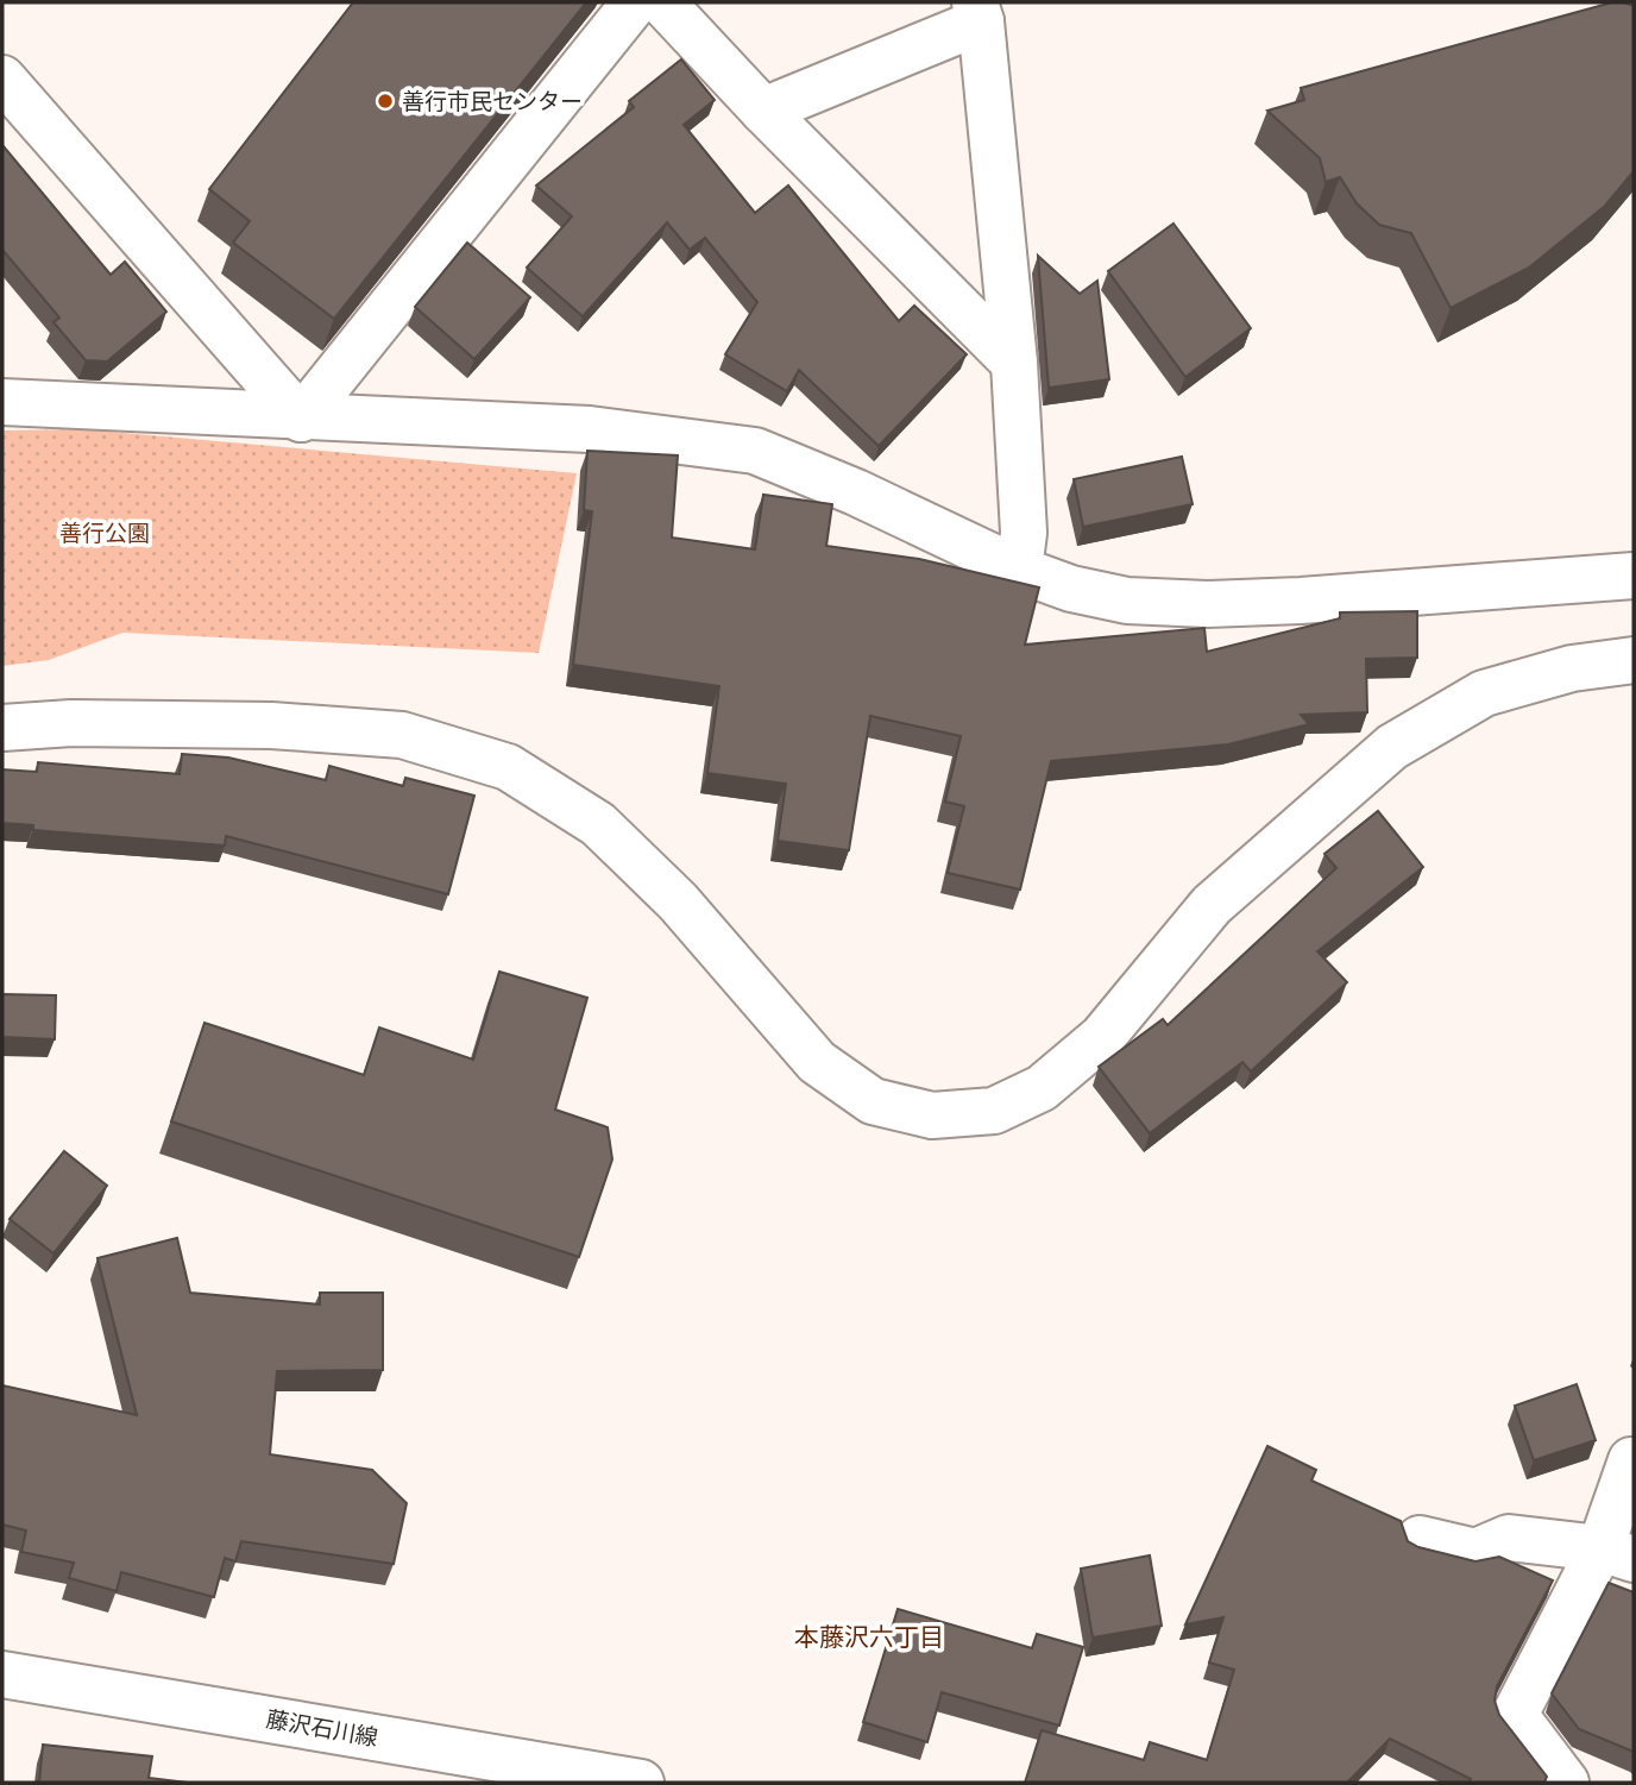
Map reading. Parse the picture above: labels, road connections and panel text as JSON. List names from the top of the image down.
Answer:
{
  "streets": {
    "street": ["藤沢石川線"]
  },
  "districts": ["本藤沢六丁目"],
  "parks": ["善行公園"],
  "places": ["善行市民センター"]
}
